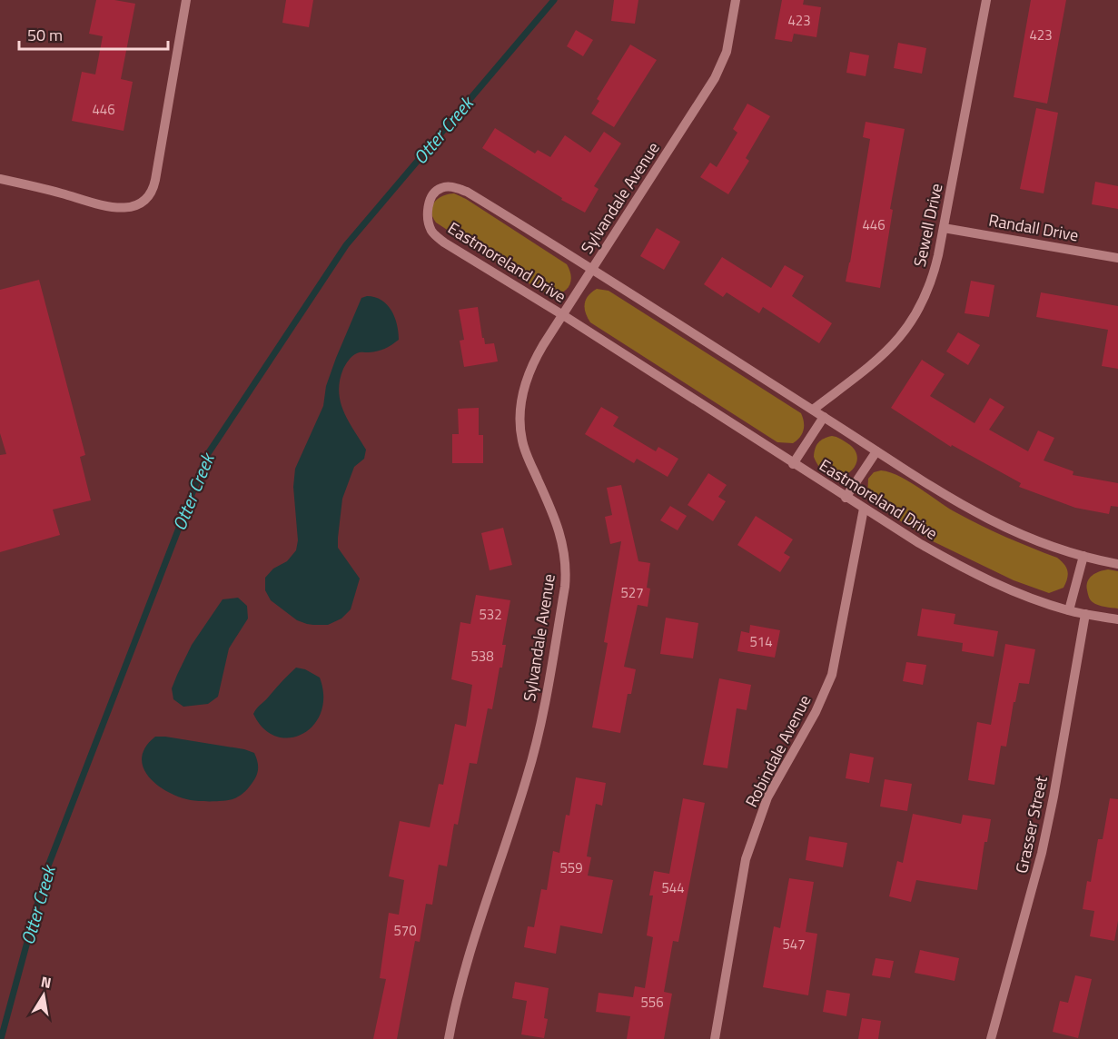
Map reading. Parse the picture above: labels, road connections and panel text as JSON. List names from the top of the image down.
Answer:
{
  "streets": {
    "street": [
      "Sylvandale Avenue",
      "Sewell Drive",
      "Randall Drive",
      "Eastmoreland Drive",
      "Robindale Avenue",
      "Grasser Street"
    ]
  },
  "crossings": [
    ["Sylvandale Avenue", "Eastmoreland Drive"],
    ["Sewell Drive", "Randall Drive"],
    ["Sewell Drive", "Eastmoreland Drive"],
    ["Eastmoreland Drive", "Robindale Avenue"],
    ["Eastmoreland Drive", "Grasser Street"]
  ],
  "water": ["Otter Creek"],
  "house_numbers": [
    "423",
    "423",
    "446",
    "446",
    "527",
    "532",
    "514",
    "538",
    "559",
    "544",
    "570",
    "547",
    "556"
  ],
  "scale_bar": "50 m",
  "north": "top"
}
